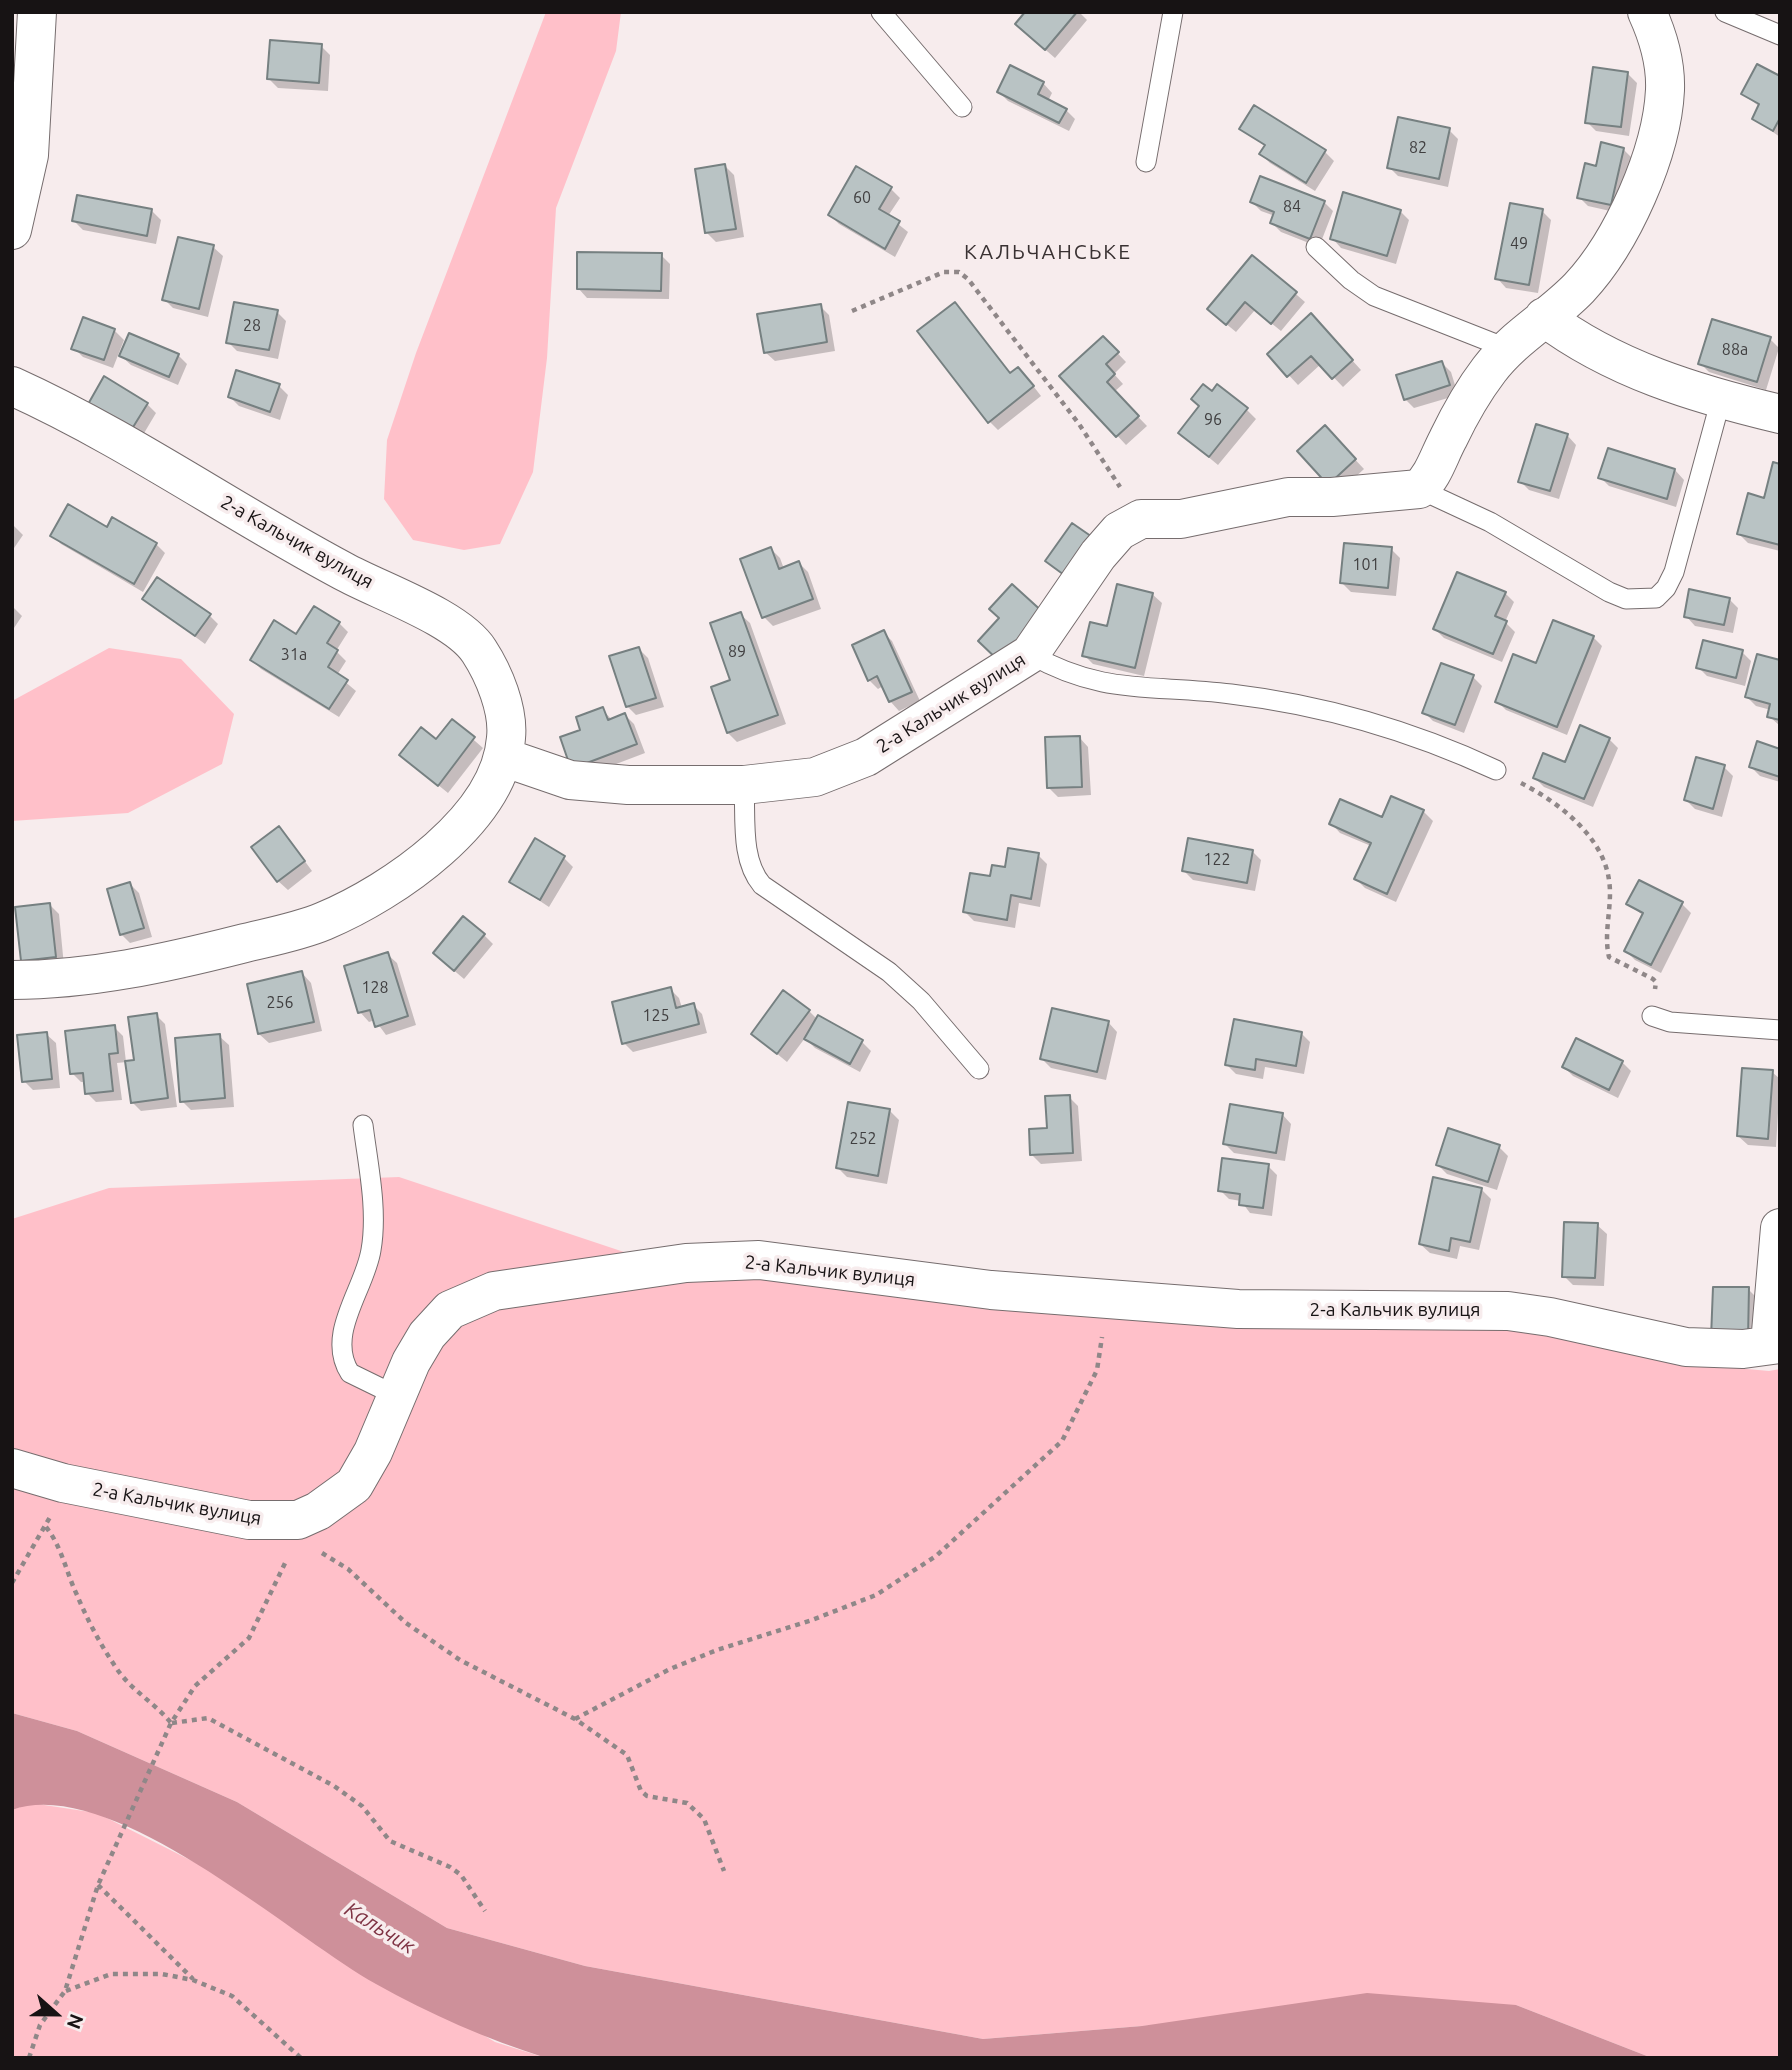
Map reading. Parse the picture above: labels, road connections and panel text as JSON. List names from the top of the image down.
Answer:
{
  "streets": {
    "street": ["2-а Кальчик вулиця"]
  },
  "districts": ["КАЛЬЧАНСЬКЕ"],
  "water": ["Кальчик"],
  "house_numbers": [
    "82",
    "60",
    "84",
    "49",
    "28",
    "88а",
    "96",
    "101",
    "89",
    "31а",
    "122",
    "128",
    "256",
    "125",
    "252"
  ],
  "north": "right"
}
